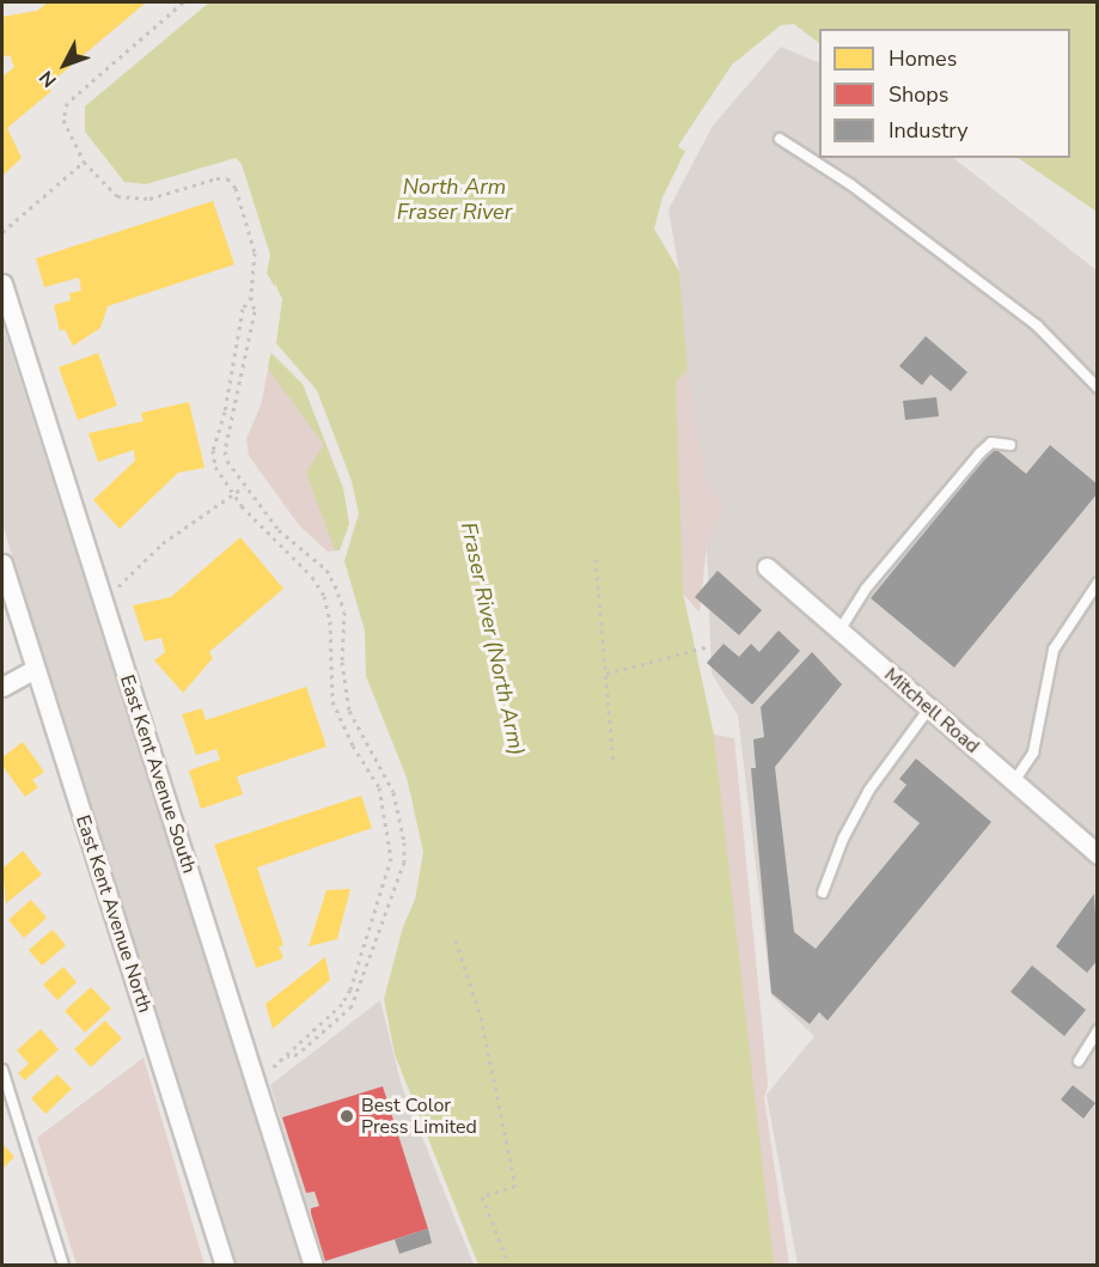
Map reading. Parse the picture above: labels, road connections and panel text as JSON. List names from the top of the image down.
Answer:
{
  "streets": {
    "street": ["Mitchell Road", "East Kent Avenue South", "East Kent Avenue North"]
  },
  "water": ["North Arm Fraser River", "Fraser River (North Arm)"],
  "places": ["Best Color Press Limited"],
  "legend": ["Homes", "Shops", "Industry"],
  "north": "bottom left"
}
